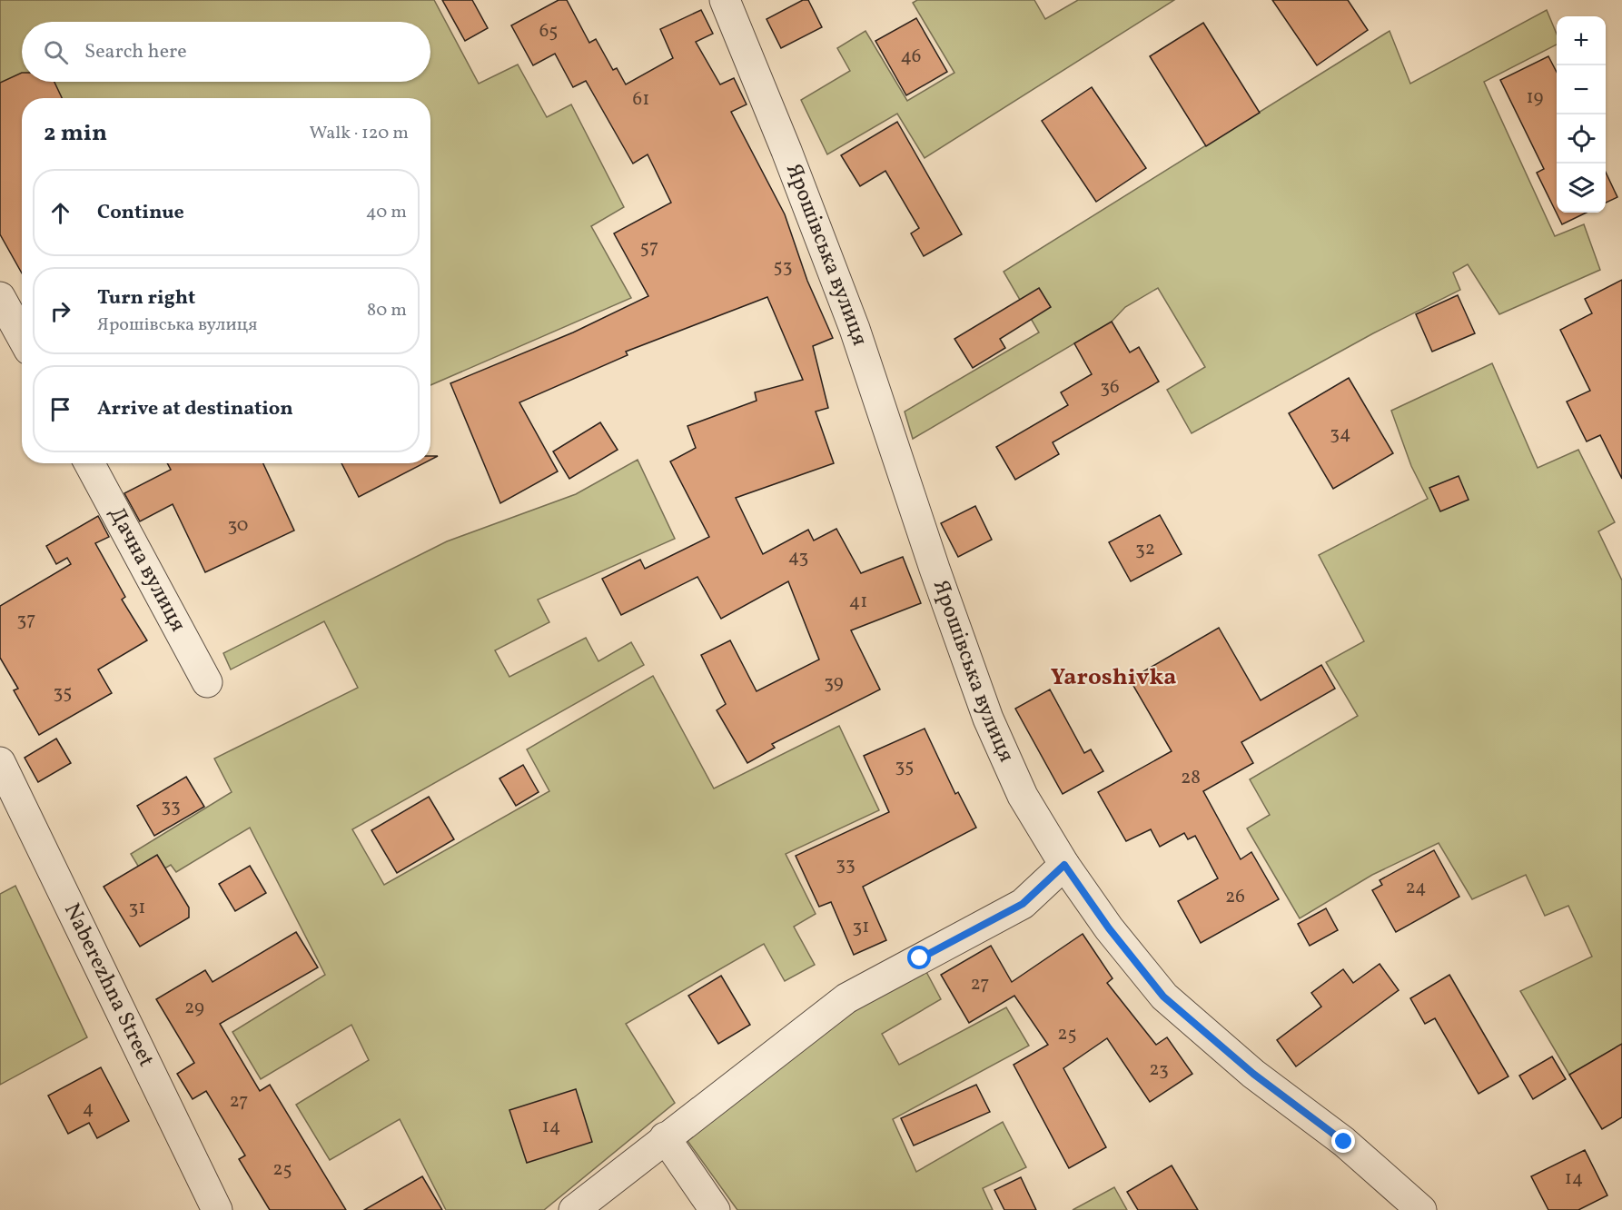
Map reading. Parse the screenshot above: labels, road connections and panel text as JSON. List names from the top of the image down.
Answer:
{
  "streets": {
    "street": ["Ярошівська вулиця", "Дачна вулиця", "Naberezhna Street"]
  },
  "districts": ["Yaroshivka"],
  "house_numbers": [
    "65",
    "46",
    "19",
    "61",
    "57",
    "53",
    "36",
    "34",
    "30",
    "32",
    "43",
    "41",
    "37",
    "39",
    "35",
    "35",
    "28",
    "33",
    "33",
    "24",
    "26",
    "31",
    "31",
    "27",
    "29",
    "25",
    "23",
    "27",
    "4",
    "14",
    "25",
    "14"
  ],
  "page": {
    "map_buttons": ["+", "−"],
    "search": "Search here",
    "heading": ["2 min", "Walk · 120 m"],
    "list": [
      ["Continue", "40 m"],
      ["Turn right", "Ярошівська вулиця", "80 m"],
      "Arrive at destination"
    ]
  }
}
